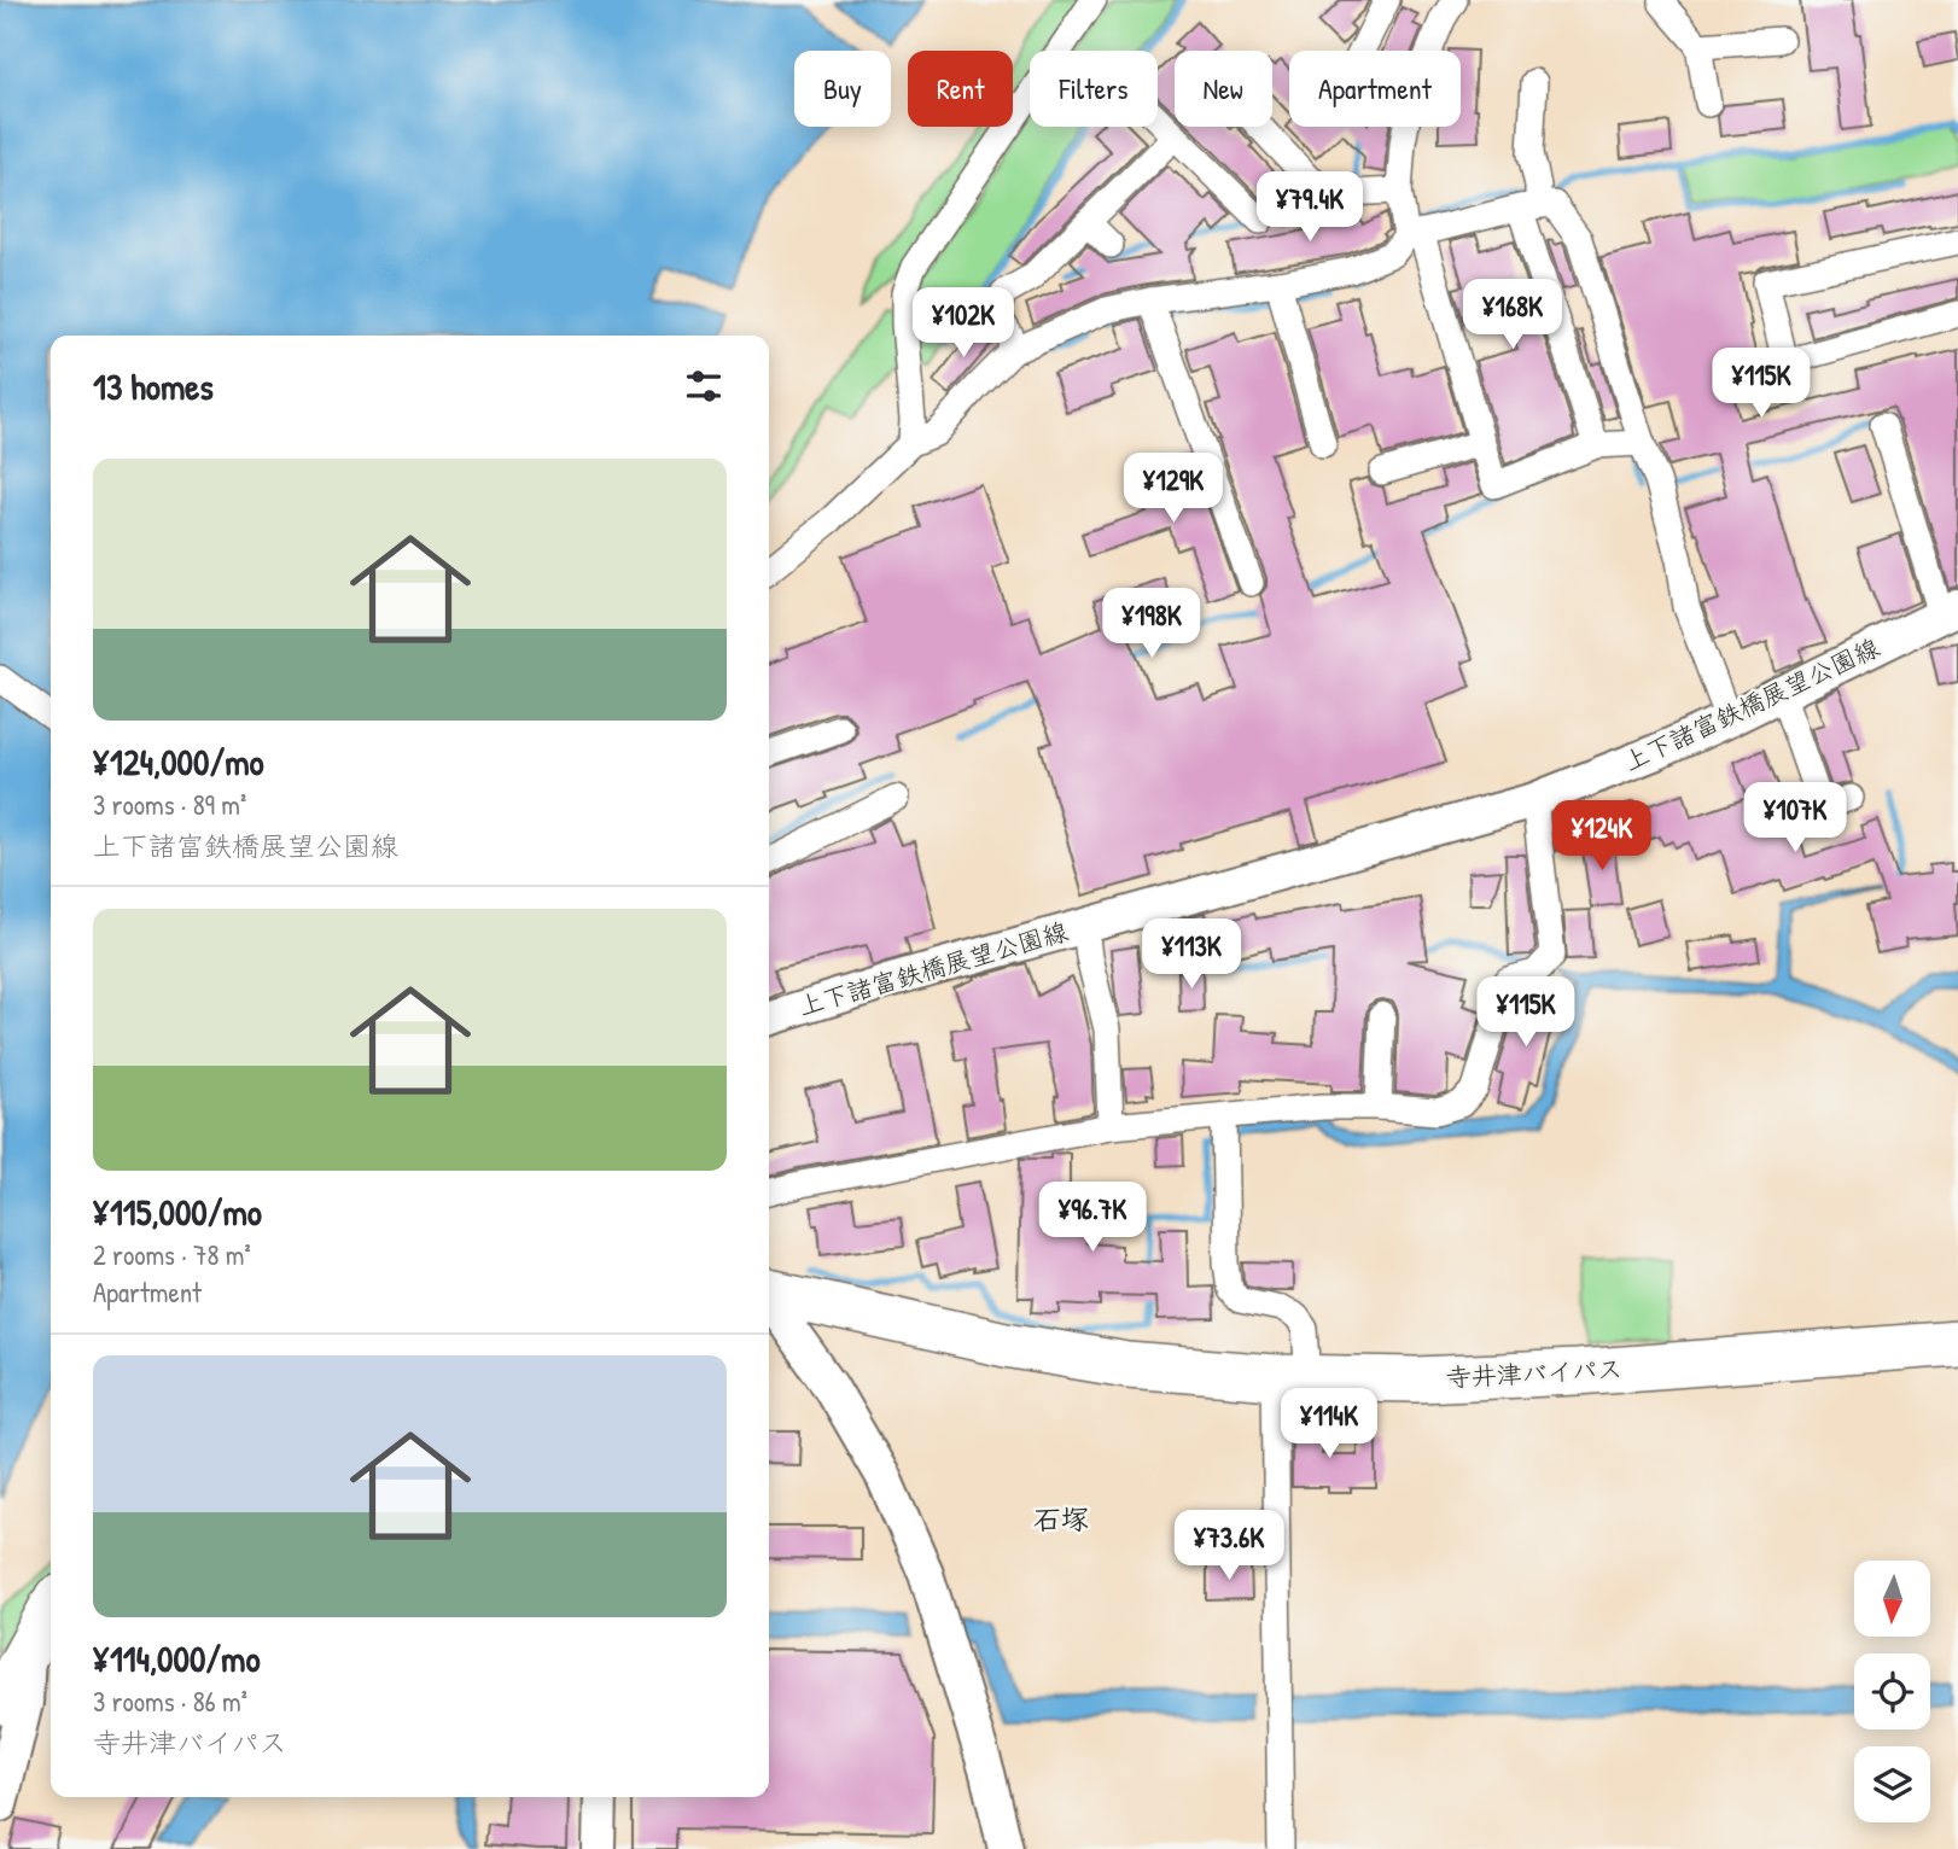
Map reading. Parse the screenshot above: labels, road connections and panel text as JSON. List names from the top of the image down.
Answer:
{
  "streets": {
    "highway": ["寺井津バイパス"],
    "street": ["上下諸富鉄橋展望公園線"]
  },
  "districts": ["石塚"],
  "north": "bottom",
  "page": {
    "chip": [
      "Buy",
      "Rent",
      "Filters",
      "New",
      "Apartment"
    ],
    "price": [
      "¥79.4K",
      "¥168K",
      "¥102K",
      "¥115K",
      "¥129K",
      "¥198K",
      "¥107K",
      "¥124K",
      "¥113K",
      "¥115K",
      "¥96.7K",
      "¥114K",
      "¥73.6K"
    ],
    "heading": "13 homes",
    "list": [
      {
        "name": "¥124,000/mo",
        "note": "3 rooms · 89 m² · 上下諸富鉄橋展望公園線"
      },
      {
        "name": "¥115,000/mo",
        "note": "2 rooms · 78 m² · Apartment"
      },
      {
        "name": "¥114,000/mo",
        "note": "3 rooms · 86 m² · 寺井津バイパス"
      }
    ]
  }
}
